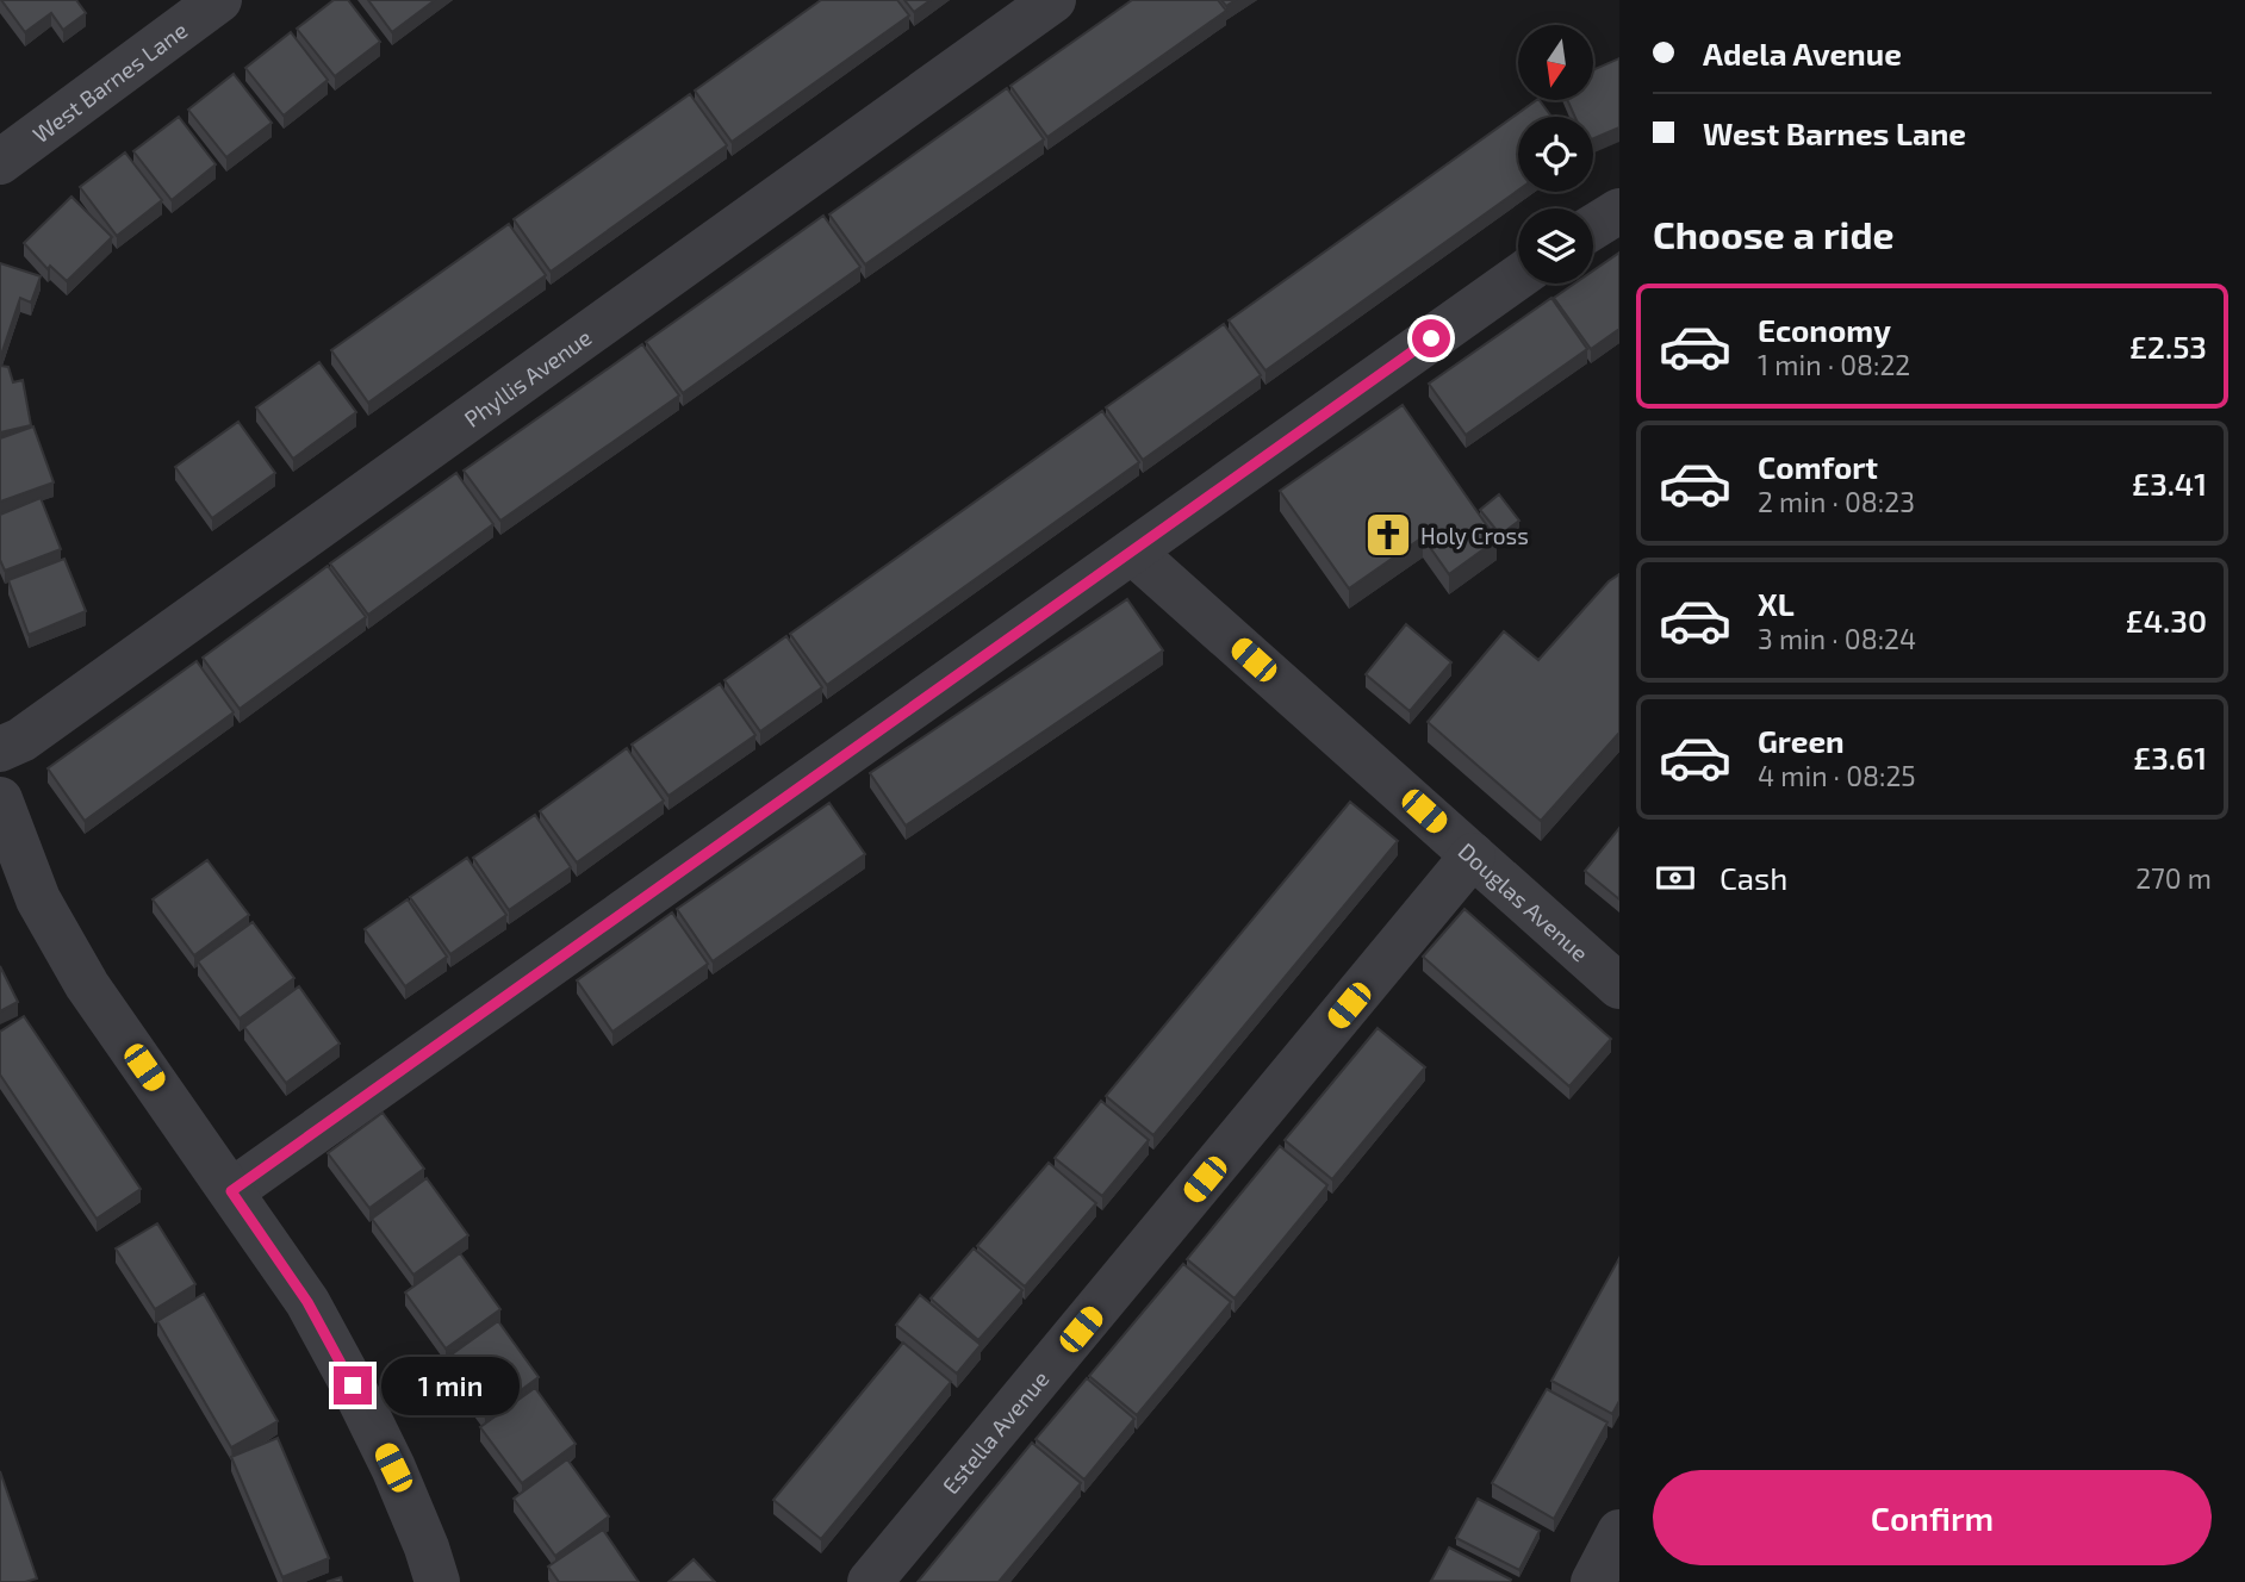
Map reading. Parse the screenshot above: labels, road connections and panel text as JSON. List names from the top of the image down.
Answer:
{
  "streets": {
    "street": [
      "West Barnes Lane",
      "Phyllis Avenue",
      "Douglas Avenue",
      "Estella Avenue"
    ]
  },
  "crossings": [
    ["Douglas Avenue", "Estella Avenue"]
  ],
  "places": {
    "church": ["Holy Cross"]
  },
  "north": "bottom",
  "page": {
    "banner": ["Adela Avenue", "West Barnes Lane"],
    "heading": "Choose a ride",
    "list": [
      {
        "name": "Economy",
        "note": "1 min · 08:22",
        "value": "£2.53"
      },
      {
        "name": "Comfort",
        "note": "2 min · 08:23",
        "value": "£3.41"
      },
      {
        "name": "XL",
        "note": "3 min · 08:24",
        "value": "£4.30"
      },
      {
        "name": "Green",
        "note": "4 min · 08:25",
        "value": "£3.61"
      }
    ],
    "pay": ["Cash", "270 m"],
    "bubble": "1 min",
    "buttons": "Confirm"
  }
}
